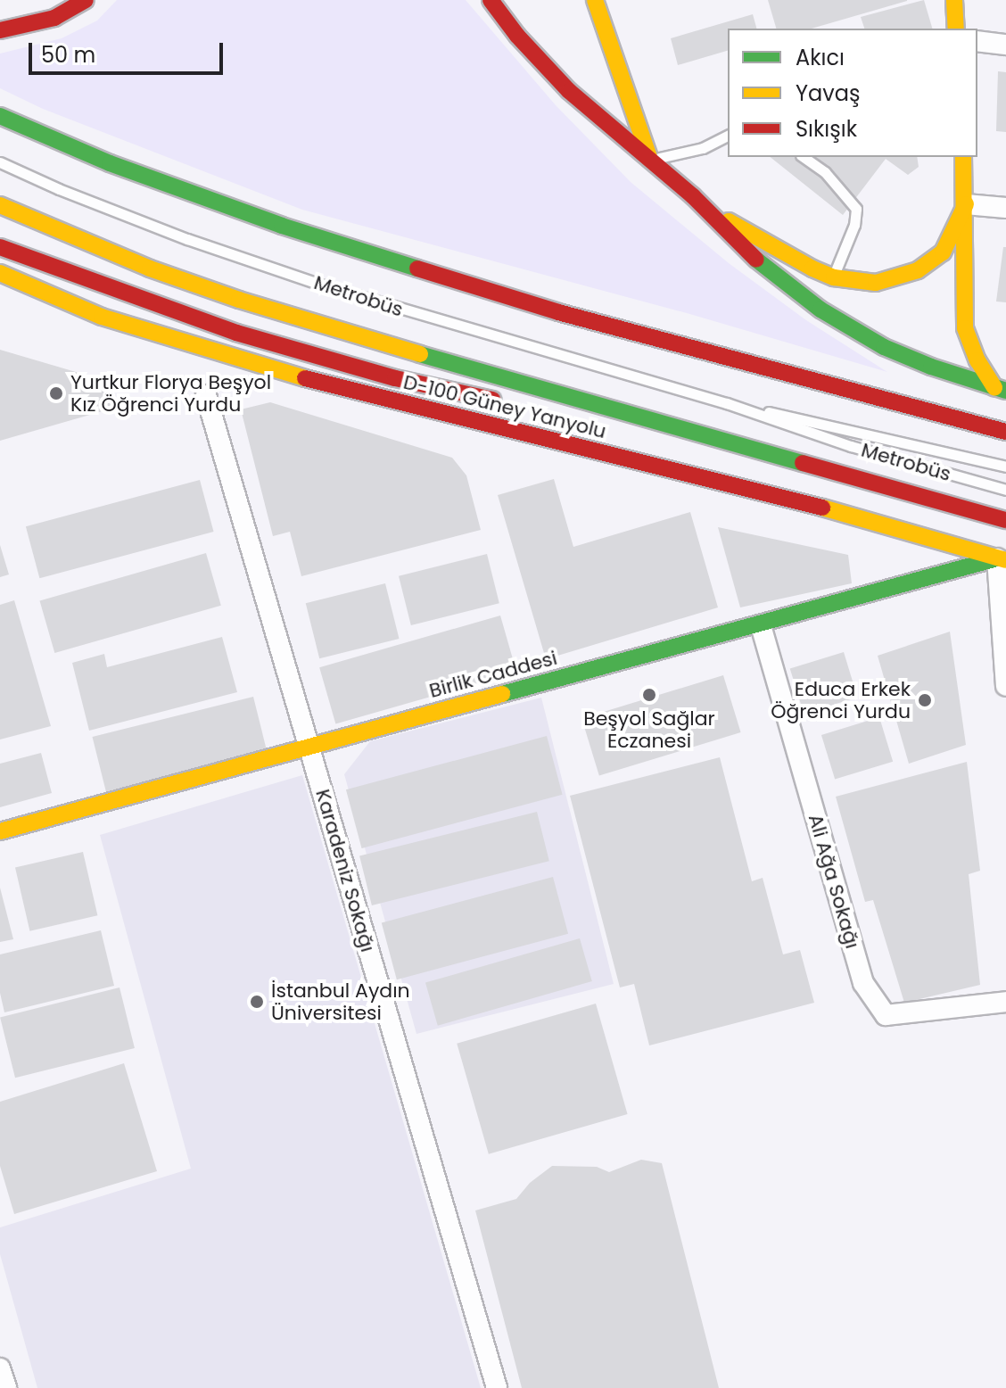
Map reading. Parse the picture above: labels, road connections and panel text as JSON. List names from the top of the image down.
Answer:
{
  "streets": {
    "main road": ["D-100 Güney Yanyolu", "Birlik Caddesi"],
    "street": ["Karadeniz Sokağı", "Ali Ağa Sokağı"],
    "lane": ["Metrobüs"]
  },
  "crossings": [
    ["D-100 Güney Yanyolu", "Birlik Caddesi"],
    ["Birlik Caddesi", "Karadeniz Sokağı"],
    ["Birlik Caddesi", "Ali Ağa Sokağı"]
  ],
  "places": [
    "Yurtkur Florya Beşyol Kız Öğrenci Yurdu",
    "Beşyol Sağlar Eczanesi",
    "Educa Erkek Öğrenci Yurdu",
    "İstanbul Aydın Üniversitesi"
  ],
  "legend": ["Akıcı", "Yavaş", "Sıkışık"],
  "scale_bar": "50 m"
}
